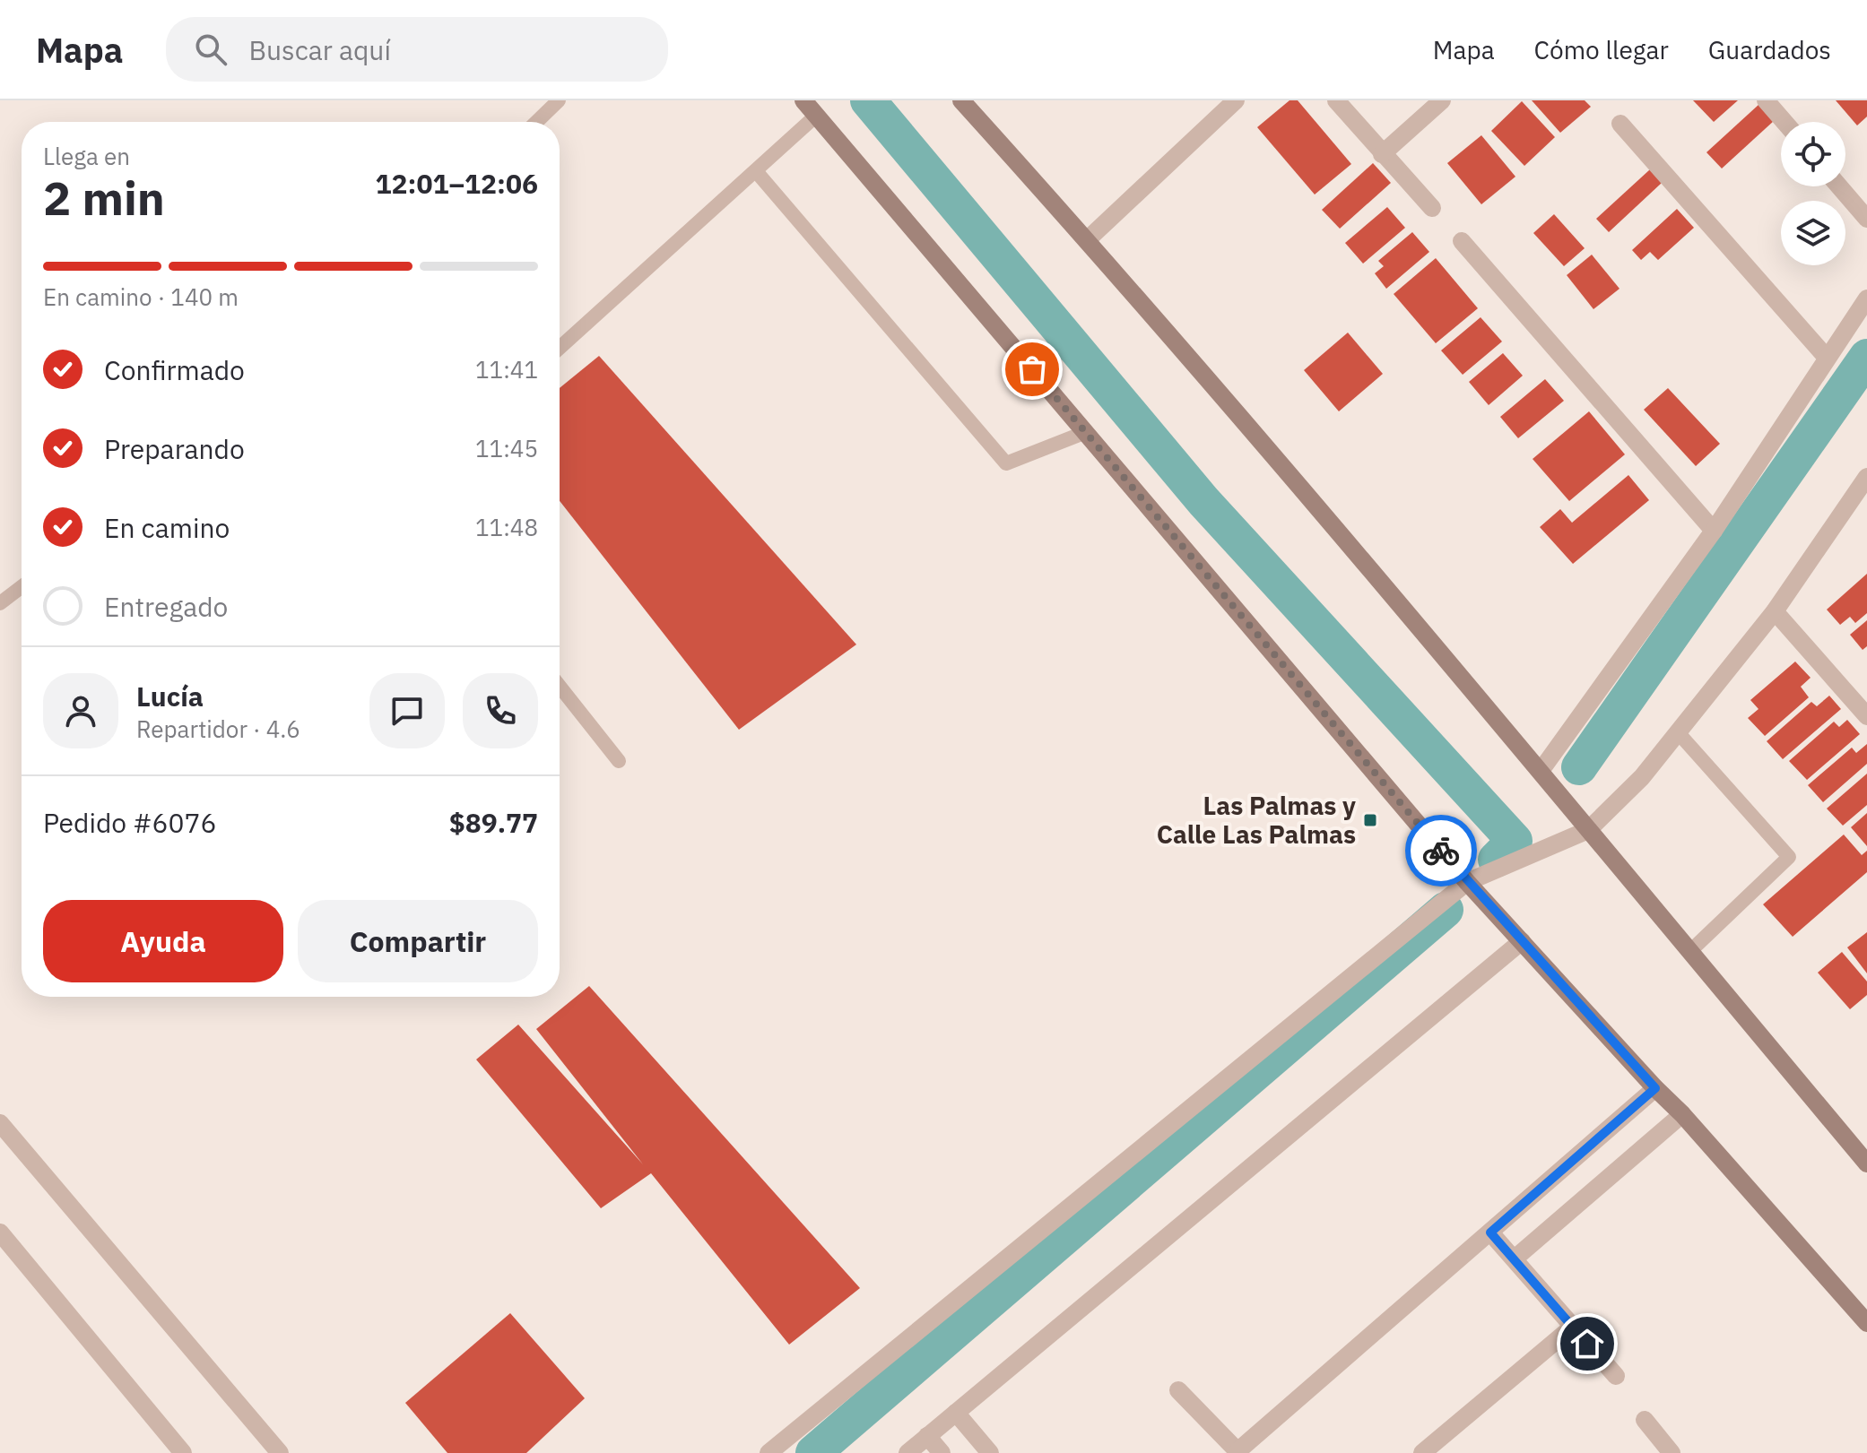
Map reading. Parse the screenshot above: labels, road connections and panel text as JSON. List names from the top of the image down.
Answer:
{
  "places": {
    "transit": ["Las Palmas y Calle Las Palmas"]
  },
  "page": {
    "header": "Mapa",
    "search": "Buscar aquí",
    "nav": ["Mapa", "Cómo llegar", "Guardados"],
    "heading": ["2 min", "Llega en", "12:01–12:06"],
    "panel": [
      "Lucía",
      "Repartidor · 4.6",
      "Pedido #6076",
      "$89.77"
    ],
    "bar": "En camino · 140 m",
    "list": [
      ["Confirmado", "11:41"],
      ["Preparando", "11:45"],
      ["En camino", "11:48"],
      "Entregado"
    ],
    "buttons": ["Ayuda", "Compartir"]
  }
}
